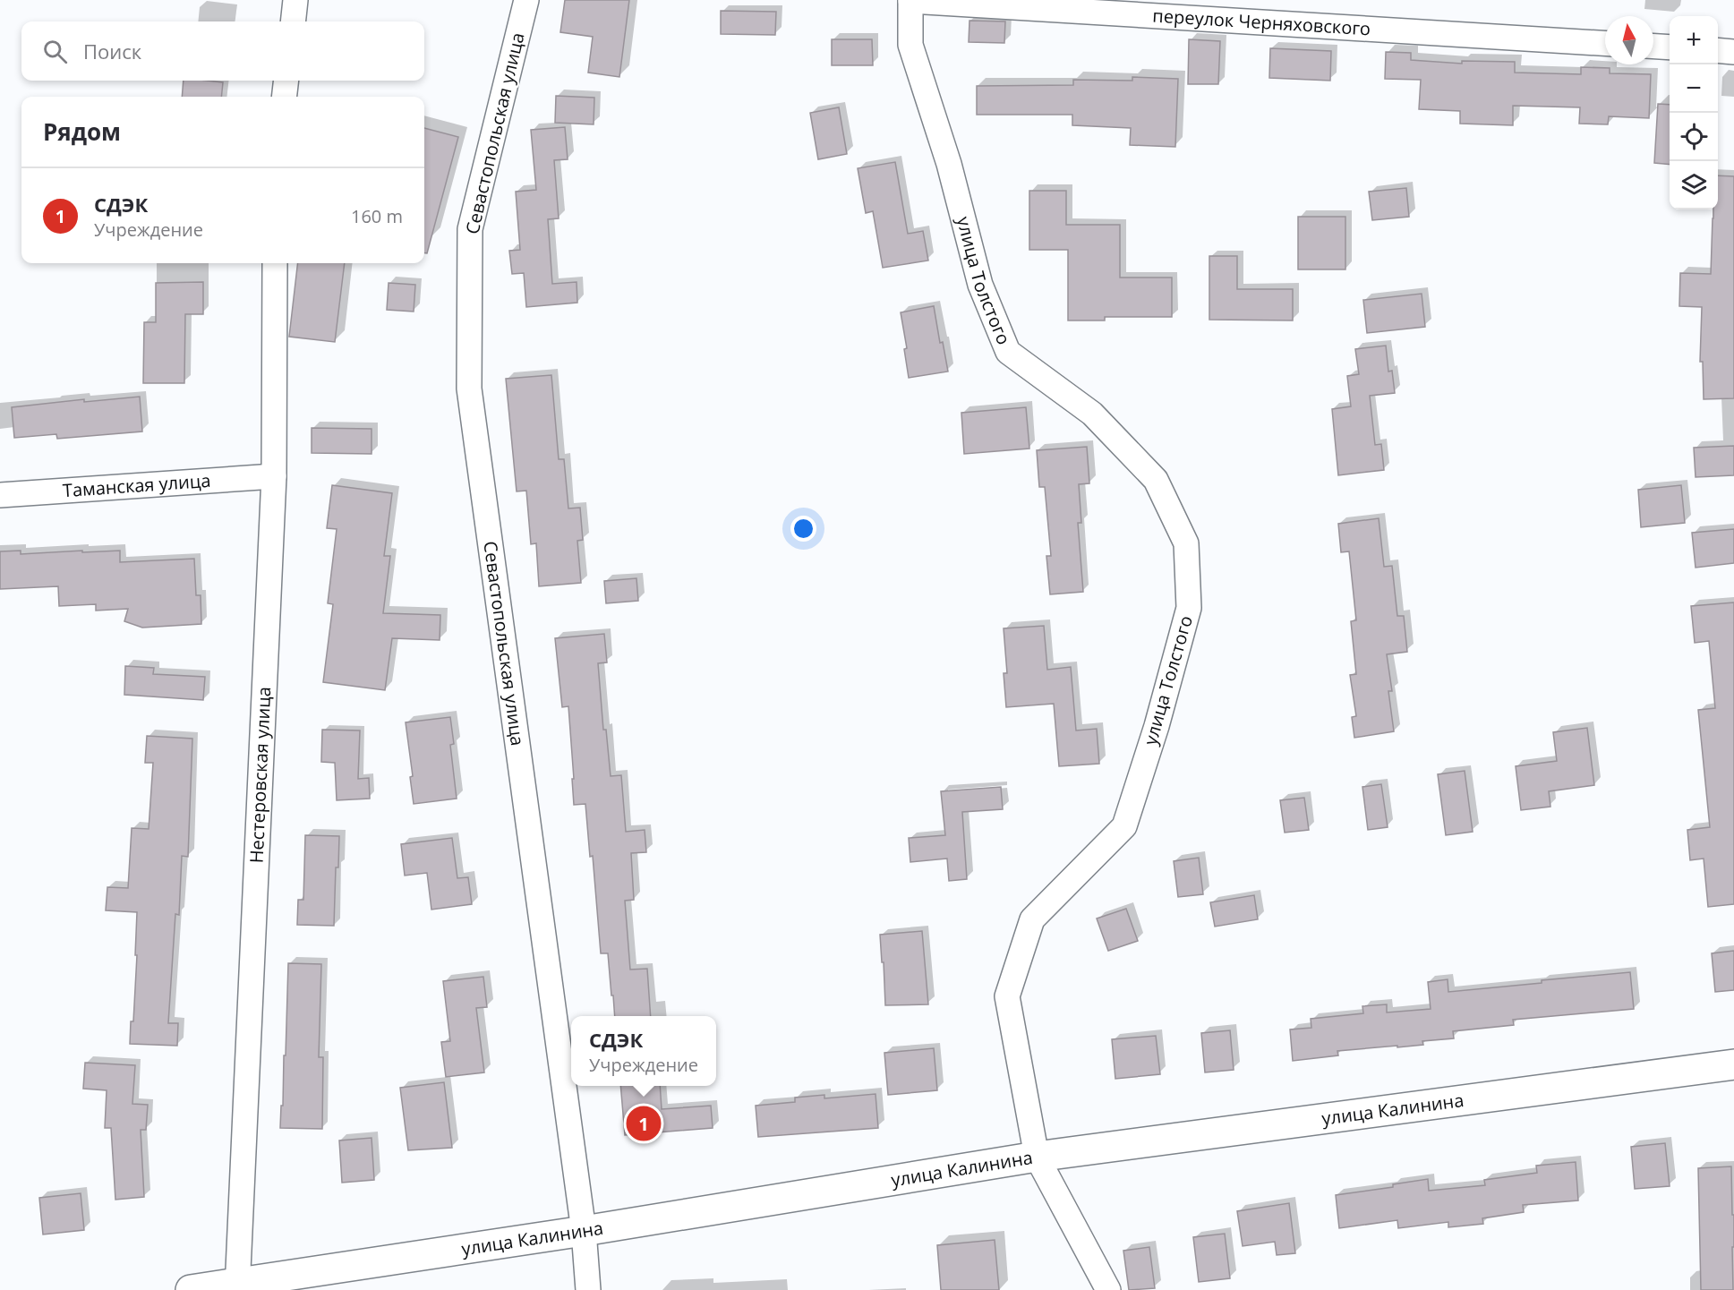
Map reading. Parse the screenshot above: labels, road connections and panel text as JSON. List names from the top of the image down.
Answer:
{
  "streets": {
    "main road": ["улица Калинина"],
    "street": [
      "переулок Черняховского",
      "Севастопольская улица",
      "улица Толстого",
      "Таманская улица",
      "Нестеровская улица"
    ]
  },
  "crossings": [
    ["переулок Черняховского", "улица Толстого"],
    ["Севастопольская улица", "улица Калинина"],
    ["улица Толстого", "улица Калинина"],
    ["Таманская улица", "Нестеровская улица"],
    ["Нестеровская улица", "улица Калинина"]
  ],
  "north": "top",
  "page": {
    "map_buttons": ["+", "−"],
    "search": "Поиск",
    "heading": "Рядом",
    "list": [
      {
        "mark": "1",
        "name": "СДЭК",
        "note": "Учреждение",
        "value": "160 m"
      }
    ],
    "popup": ["СДЭК", "Учреждение"],
    "pins": "1"
  }
}
